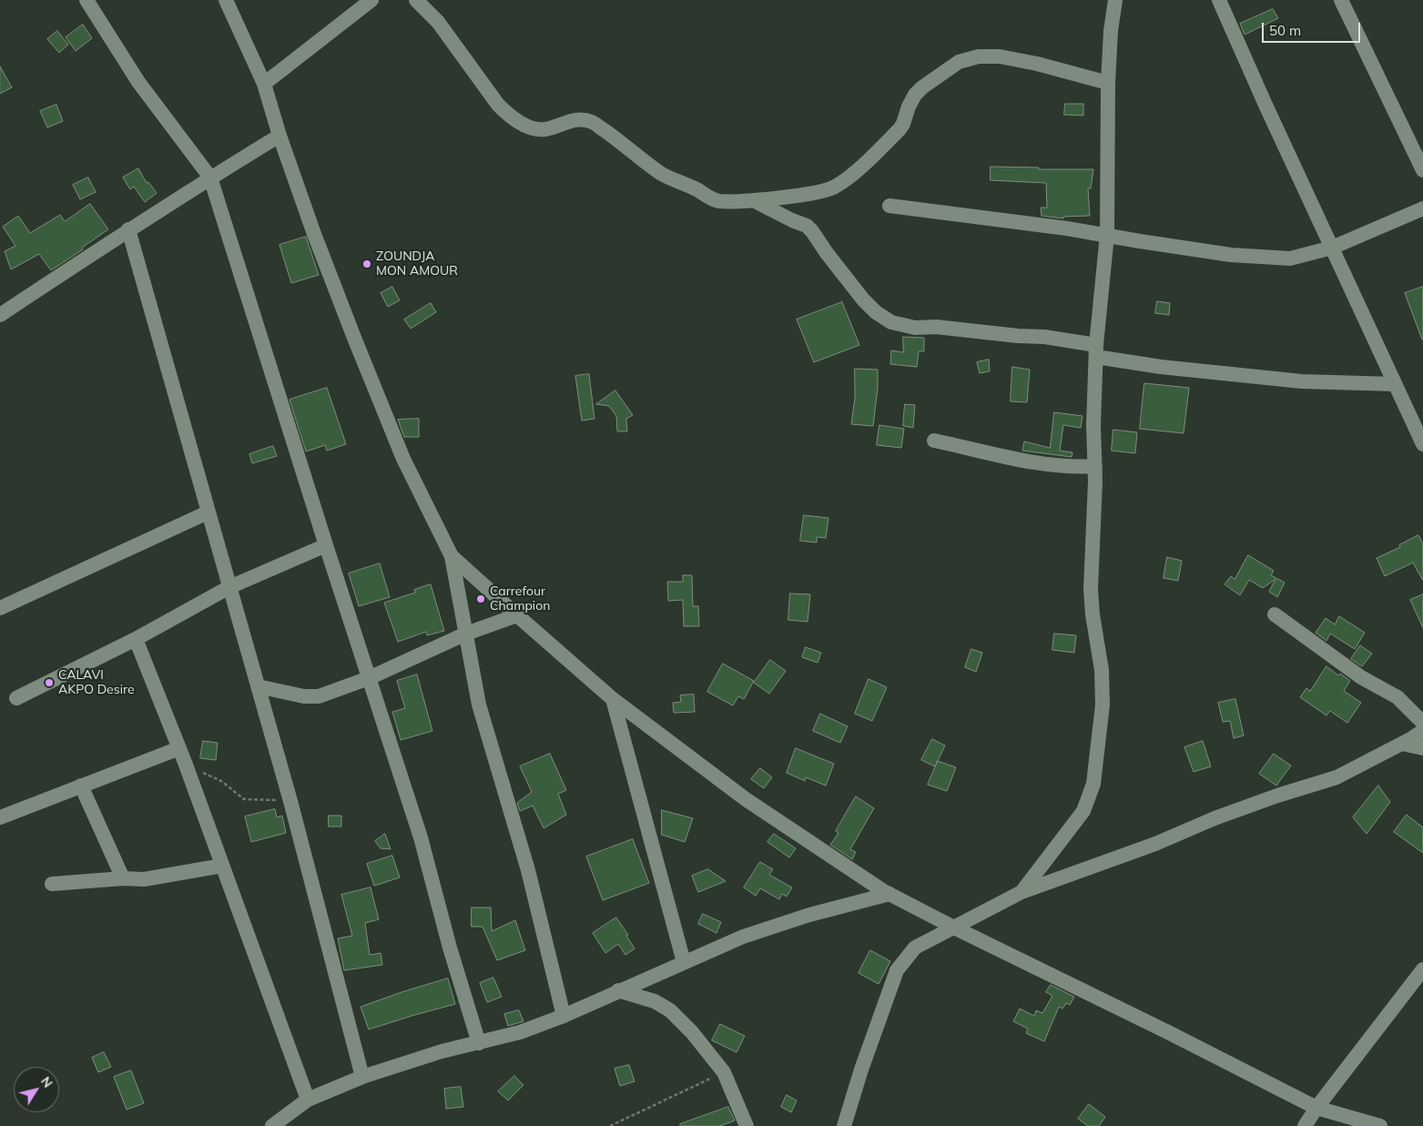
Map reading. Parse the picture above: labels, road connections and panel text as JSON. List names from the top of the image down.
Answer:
{
  "places": ["ZOUNDJA MON AMOUR", "Carrefour Champion", "CALAVI AKPO Desire"],
  "scale_bar": "50 m",
  "north": "top right"
}
